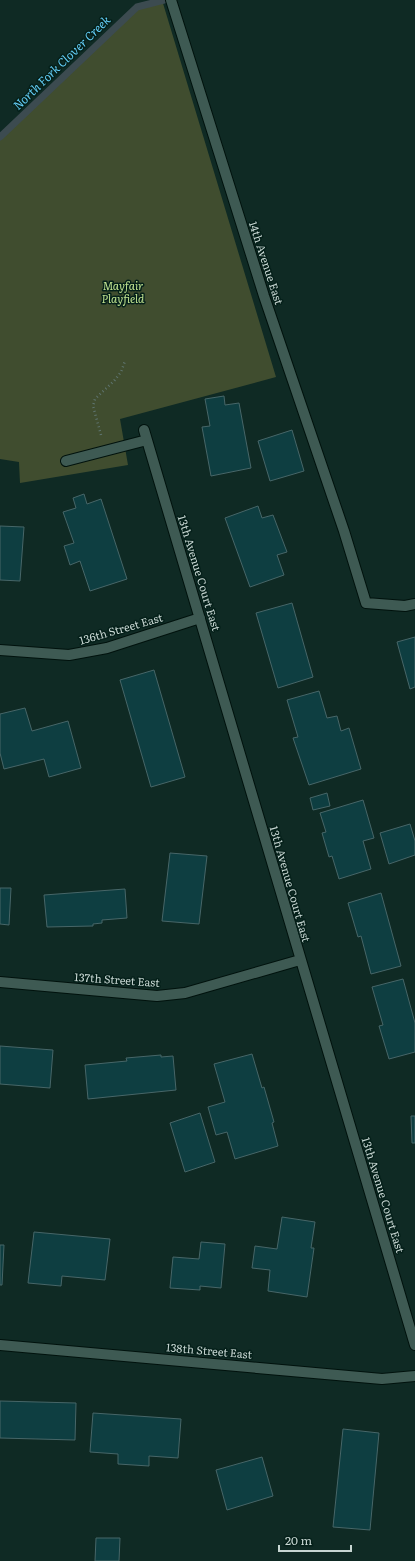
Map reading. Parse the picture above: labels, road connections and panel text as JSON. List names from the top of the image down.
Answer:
{
  "streets": {
    "street": [
      "14th Avenue East",
      "13th Avenue Court East",
      "136th Street East",
      "137th Street East",
      "138th Street East"
    ]
  },
  "crossings": [
    ["13th Avenue Court East", "136th Street East"],
    ["13th Avenue Court East", "137th Street East"]
  ],
  "water": ["North Fork Clover Creek"],
  "parks": ["Mayfair Playfield"],
  "scale_bar": "20 m"
}
